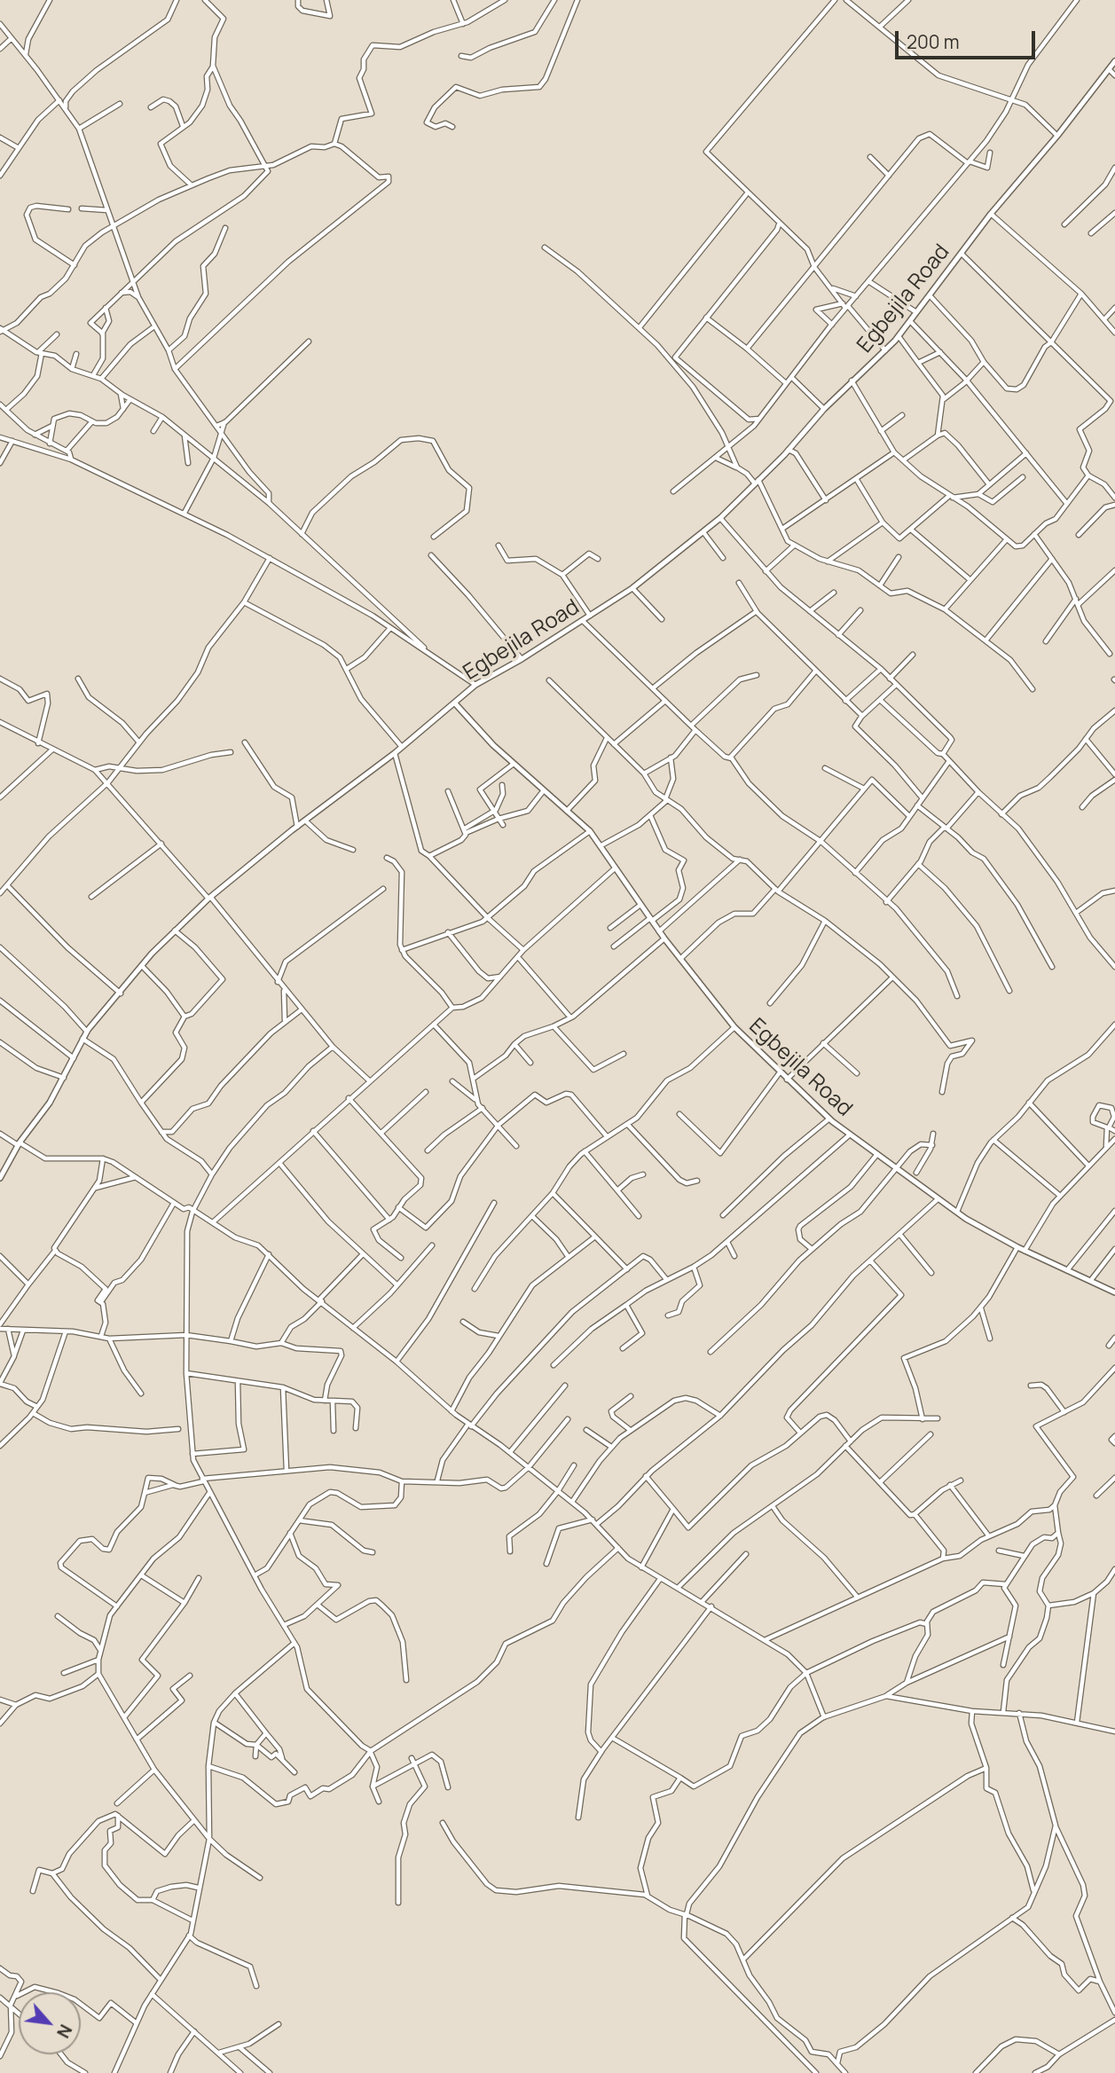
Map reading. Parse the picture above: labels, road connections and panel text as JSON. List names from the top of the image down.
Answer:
{
  "streets": {
    "street": ["Egbejila Road"]
  },
  "scale_bar": "200 m",
  "north": "bottom right"
}
